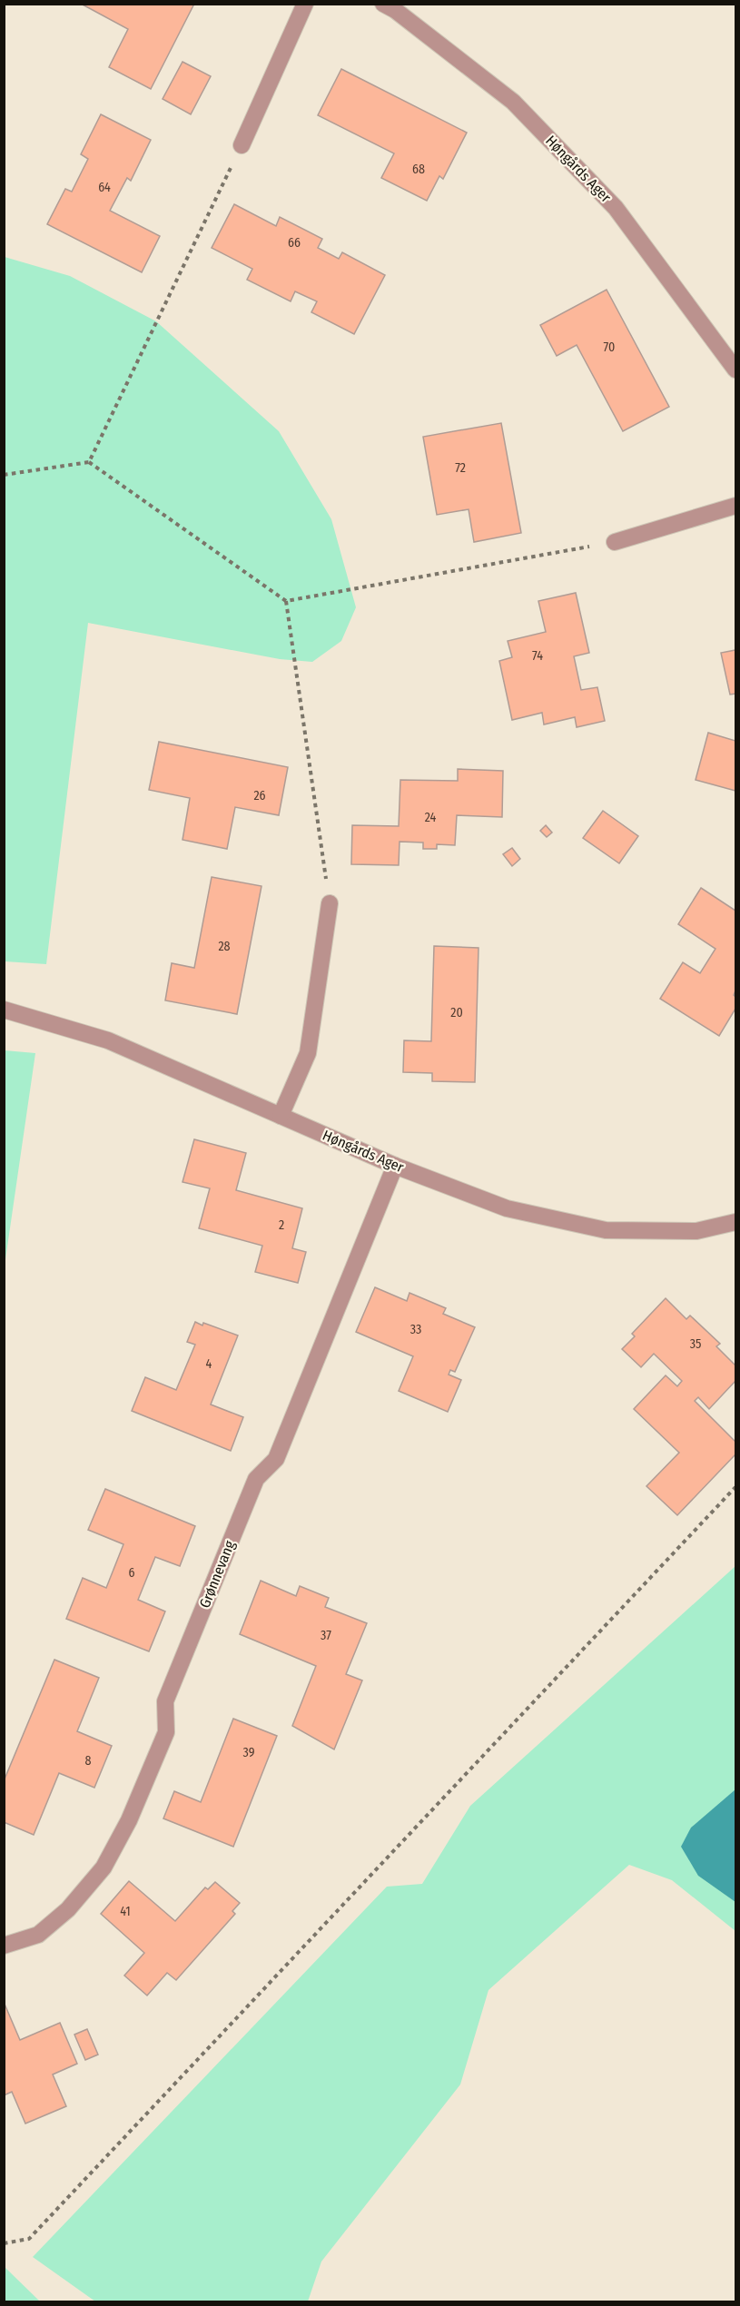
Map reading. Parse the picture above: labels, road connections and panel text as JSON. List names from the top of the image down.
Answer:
{
  "streets": {
    "street": ["Høngårds Ager", "Grønnevang"]
  },
  "crossings": [
    ["Høngårds Ager", "Grønnevang"]
  ],
  "house_numbers": [
    "68",
    "64",
    "66",
    "70",
    "72",
    "74",
    "26",
    "24",
    "28",
    "20",
    "2",
    "33",
    "35",
    "4",
    "6",
    "37",
    "39",
    "8",
    "41"
  ]
}
